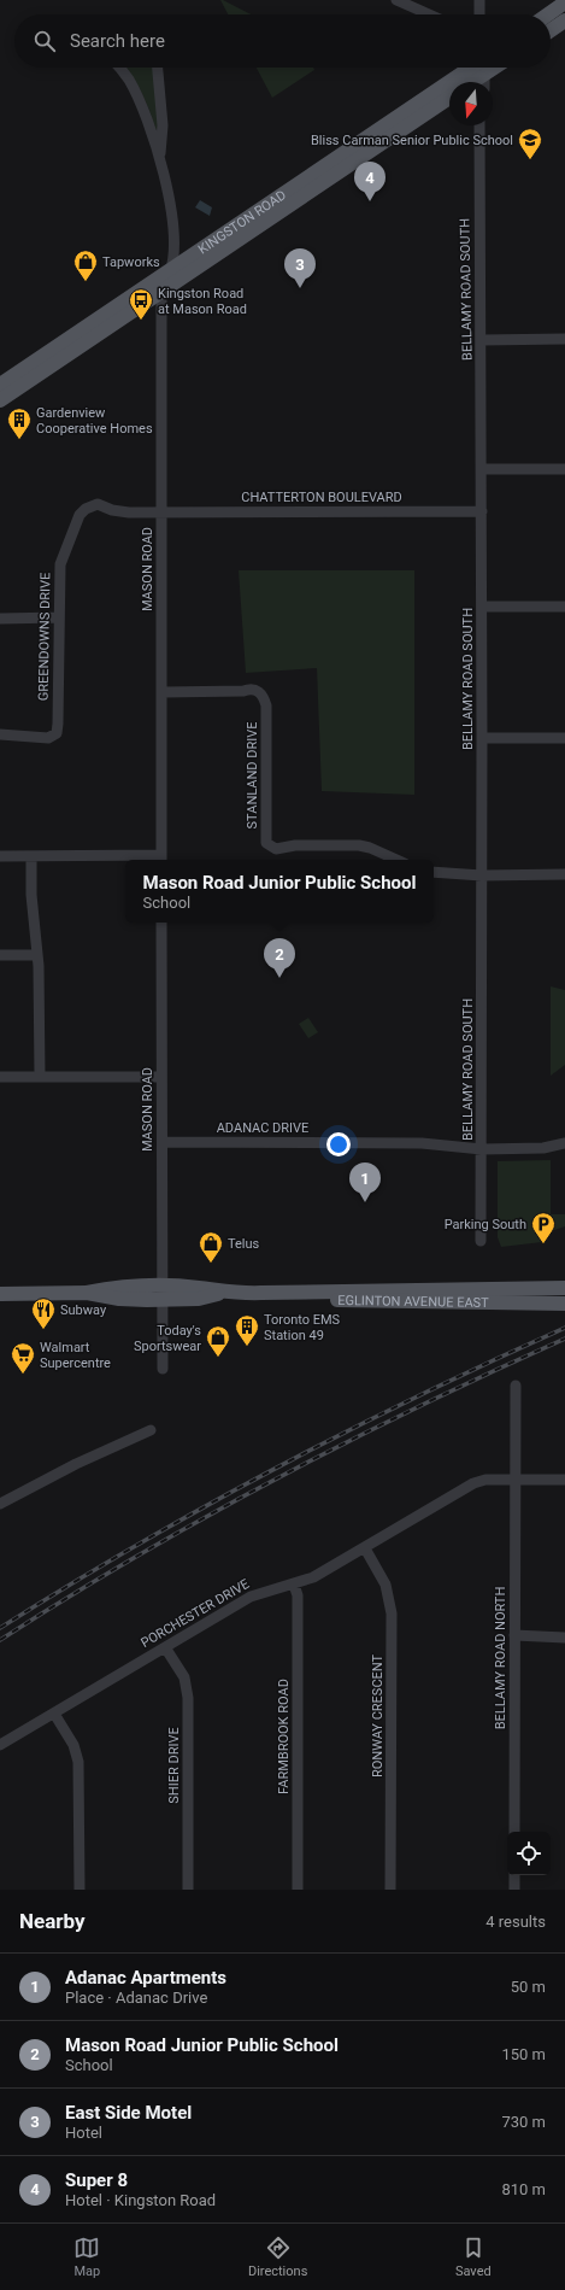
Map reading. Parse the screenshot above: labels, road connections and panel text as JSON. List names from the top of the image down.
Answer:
{
  "streets": {
    "main road": ["KINGSTON ROAD", "EGLINTON AVENUE EAST"],
    "street": [
      "BELLAMY ROAD SOUTH",
      "CHATTERTON BOULEVARD",
      "MASON ROAD",
      "GREENDOWNS DRIVE",
      "STANLAND DRIVE",
      "ADANAC DRIVE",
      "PORCHESTER DRIVE",
      "BELLAMY ROAD NORTH",
      "RONWAY CRESCENT",
      "FARMBROOK ROAD",
      "SHIER DRIVE"
    ]
  },
  "crossings": [
    ["KINGSTON ROAD", "MASON ROAD"],
    ["BELLAMY ROAD SOUTH", "CHATTERTON BOULEVARD"],
    ["BELLAMY ROAD SOUTH", "ADANAC DRIVE"],
    ["CHATTERTON BOULEVARD", "MASON ROAD"],
    ["CHATTERTON BOULEVARD", "GREENDOWNS DRIVE"],
    ["MASON ROAD", "GREENDOWNS DRIVE"],
    ["MASON ROAD", "STANLAND DRIVE"],
    ["MASON ROAD", "ADANAC DRIVE"],
    ["MASON ROAD", "EGLINTON AVENUE EAST"],
    ["PORCHESTER DRIVE", "BELLAMY ROAD NORTH"],
    ["PORCHESTER DRIVE", "RONWAY CRESCENT"],
    ["PORCHESTER DRIVE", "FARMBROOK ROAD"],
    ["PORCHESTER DRIVE", "SHIER DRIVE"]
  ],
  "places": {
    "school or university": ["Bliss Carman Senior Public School"],
    "shop": ["Tapworks", "Telus", "Today's Sportswear"],
    "bus stop": ["Kingston Road at Mason Road"],
    "building": ["Gardenview Cooperative Homes", "Toronto EMS Station 49"],
    "parking": ["Parking South"],
    "restaurant": ["Subway"],
    "supermarket": ["Walmart Supercentre"]
  },
  "north": "bottom",
  "page": {
    "search": "Search here",
    "pins": [
      "4",
      "3",
      "2",
      "1"
    ],
    "popup": ["Mason Road Junior Public School", "School"],
    "heading": ["Nearby", "4 results"],
    "list": [
      {
        "mark": "1",
        "name": "Adanac Apartments",
        "note": "Place · Adanac Drive",
        "value": "50 m"
      },
      {
        "mark": "2",
        "name": "Mason Road Junior Public School",
        "note": "School",
        "value": "150 m"
      },
      {
        "mark": "3",
        "name": "East Side Motel",
        "note": "Hotel",
        "value": "730 m"
      },
      {
        "mark": "4",
        "name": "Super 8",
        "note": "Hotel · Kingston Road",
        "value": "810 m"
      }
    ],
    "nav": ["Map", "Directions", "Saved"]
  }
}
